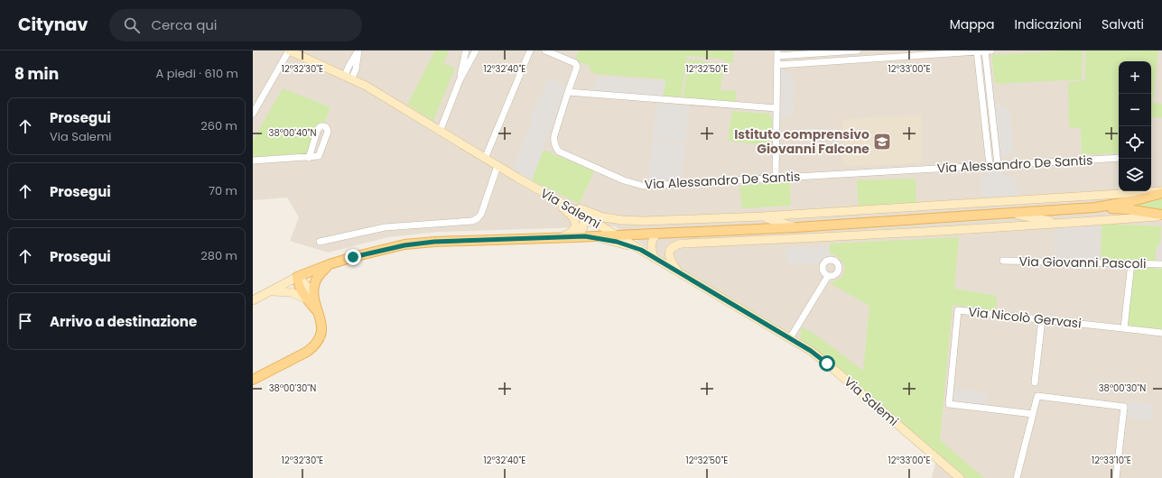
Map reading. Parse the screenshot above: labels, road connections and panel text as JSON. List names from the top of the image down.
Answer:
{
  "streets": {
    "street": [
      "Via Alessandro De Santis",
      "Via Salemi",
      "Via Giovanni Pascoli",
      "Via Nicolò Gervasi"
    ]
  },
  "places": {
    "school or university": ["Istituto comprensivo Giovanni Falcone"]
  },
  "page": {
    "header": "Citynav",
    "search": "Cerca qui",
    "nav": ["Mappa", "Indicazioni", "Salvati"],
    "heading": ["8 min", "A piedi · 610 m"],
    "map_buttons": ["+", "−"],
    "list": [
      ["Prosegui", "Via Salemi", "260 m"],
      ["Prosegui", "70 m"],
      ["Prosegui", "280 m"],
      "Arrivo a destinazione"
    ]
  },
  "coordinates": [
    "12°32'30\"E",
    "12°32'40\"E",
    "12°32'50\"E",
    "12°33'00\"E",
    "38°00'40\"N",
    "38°00'30\"N",
    "12°33'10\"E"
  ]
}
